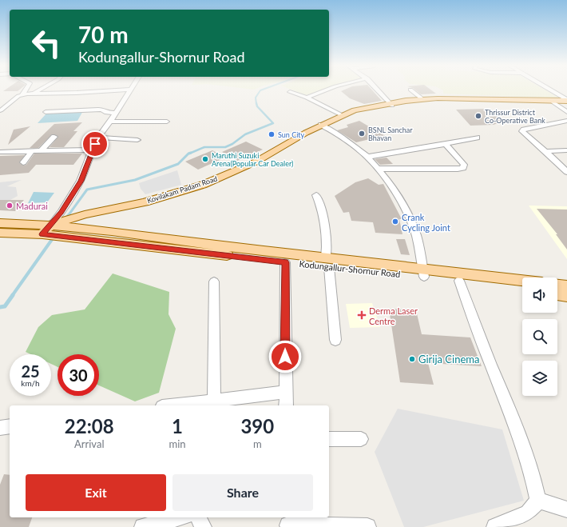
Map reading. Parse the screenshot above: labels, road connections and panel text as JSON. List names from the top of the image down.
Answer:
{
  "streets": {
    "main road": ["Kovilakam Padam Road", "Kodungallur-Shornur Road"]
  },
  "crossings": [
    ["Kovilakam Padam Road", "Kodungallur-Shornur Road"]
  ],
  "places": {
    "other": [
      "Thrissur District Co-Operative Bank",
      "BSNL Sanchar Bhavan",
      "Sun City",
      "Maruthi Suzuki Arena(Popular Car Dealer)",
      "Madurai",
      "Crank Cycling Joint",
      "Girija Cinema"
    ],
    "health": ["Derma Laser Centre"]
  },
  "page": {
    "turn": ["70 m", "Kodungallur-Shornur Road"],
    "speed": "25 km/h",
    "limit": "30",
    "eta": [
      "22:08",
      "Arrival",
      "1",
      "min",
      "390",
      "m"
    ],
    "buttons": ["Exit", "Share"]
  }
}
